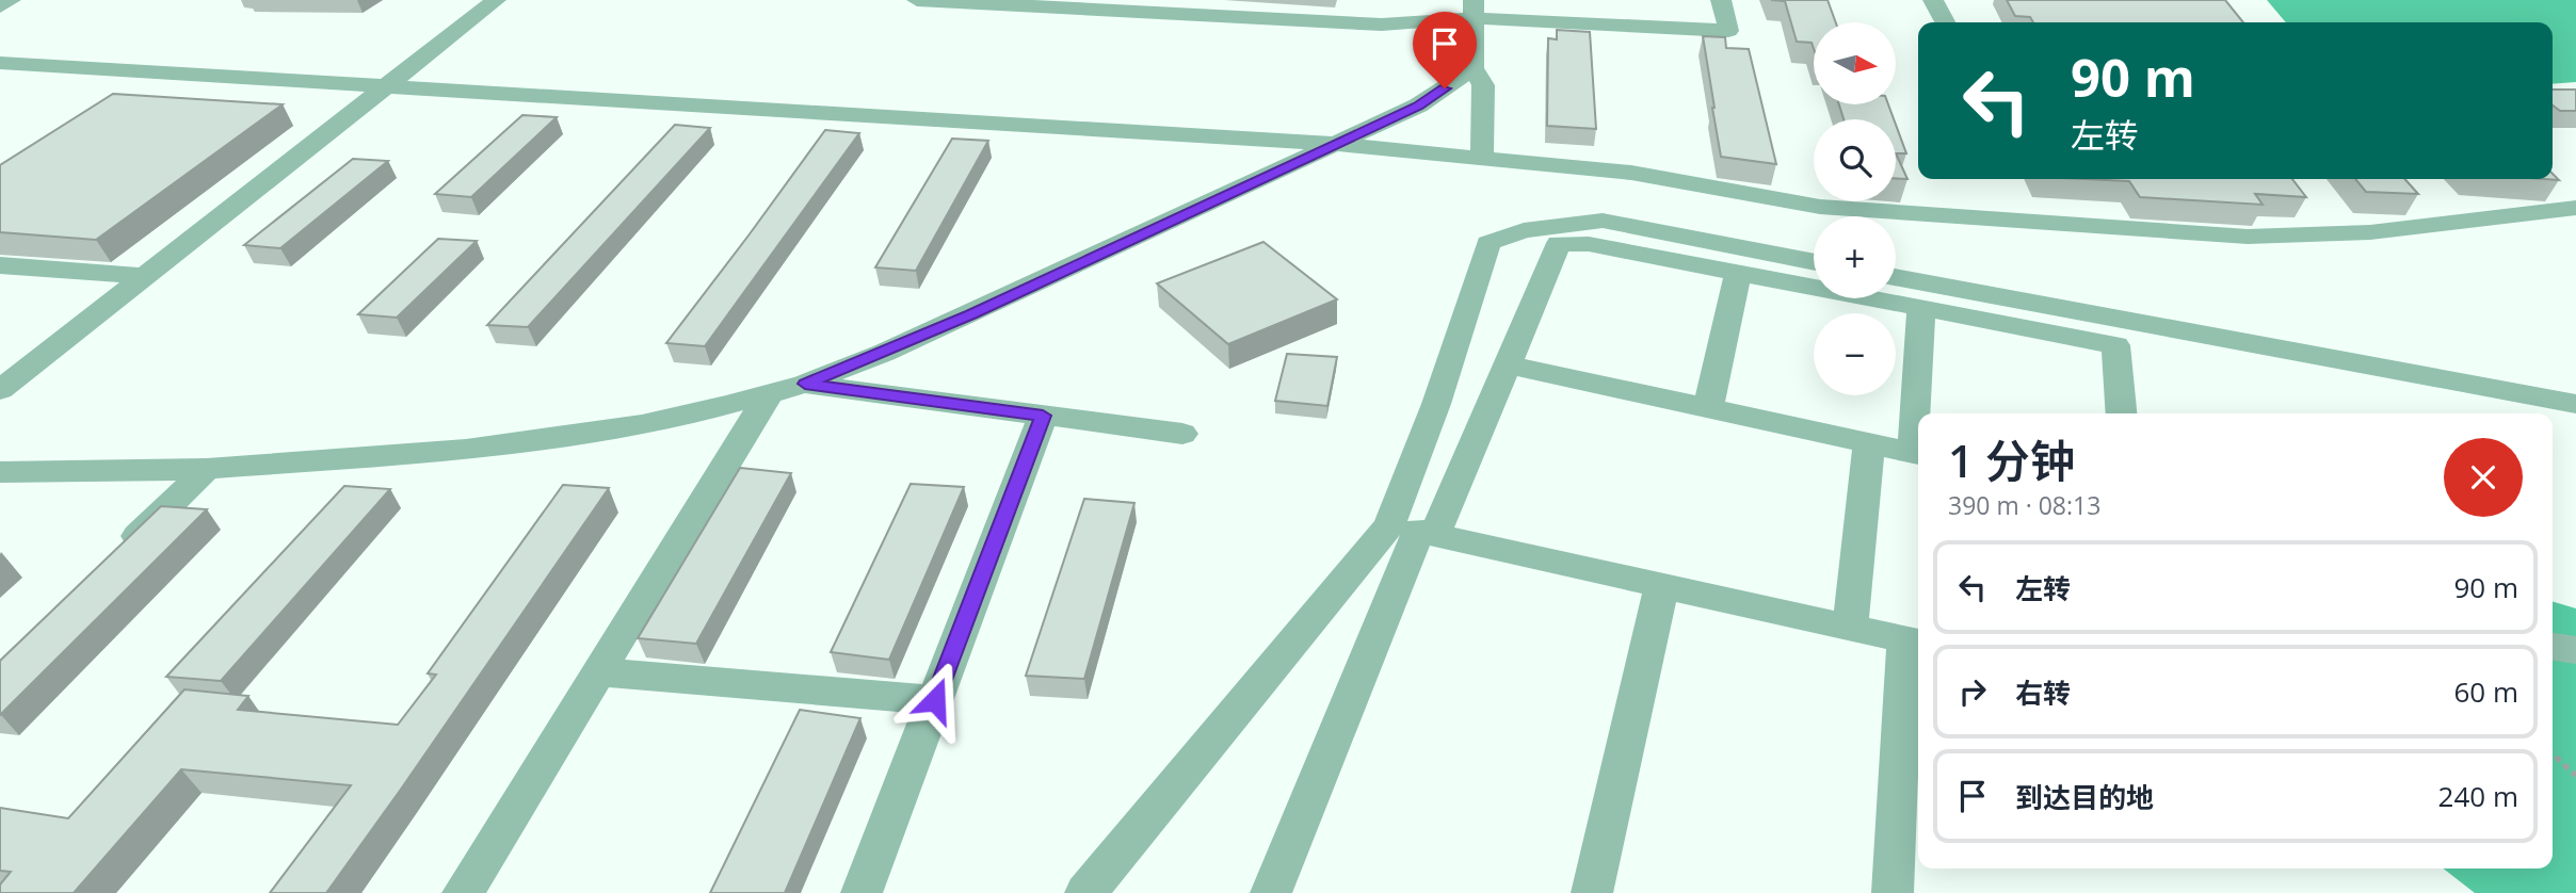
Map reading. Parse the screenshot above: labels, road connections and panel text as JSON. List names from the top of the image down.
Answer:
{
  "north": "right",
  "page": {
    "map_buttons": ["+", "−"],
    "turn": ["90 m", "左转"],
    "heading": ["1 分钟", "390 m · 08:13"],
    "list": [
      {
        "name": "左转",
        "value": "90 m"
      },
      {
        "name": "右转",
        "value": "60 m"
      },
      {
        "name": "到达目的地",
        "value": "240 m"
      }
    ]
  }
}
